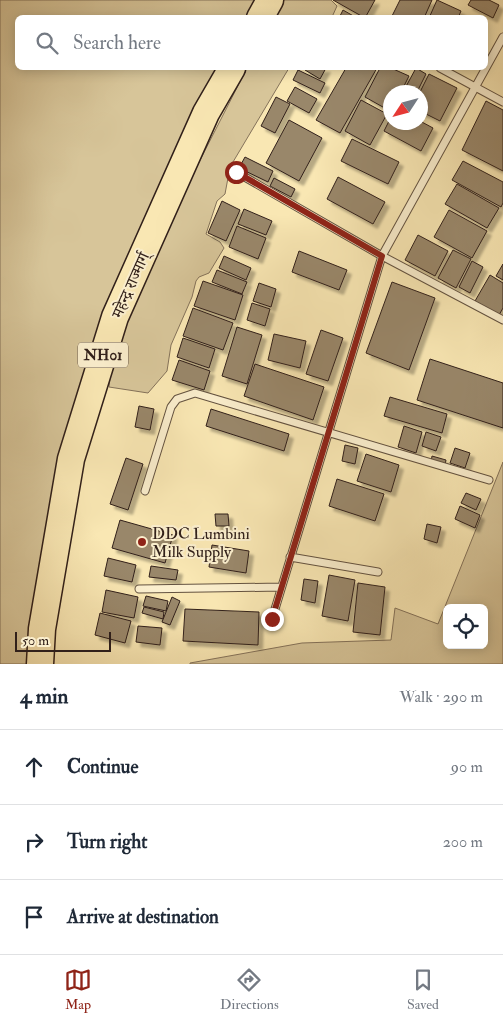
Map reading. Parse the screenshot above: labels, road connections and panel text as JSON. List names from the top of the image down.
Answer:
{
  "streets": {
    "highway": ["महेन्द्र राज्मार्ग्", "NH01"]
  },
  "places": ["DDC Lumbini Milk Supply"],
  "scale_bar": "50 m",
  "north": "bottom left",
  "page": {
    "search": "Search here",
    "scale": "50 m",
    "heading": ["4 min", "Walk · 290 m"],
    "list": [
      ["Continue", "90 m"],
      ["Turn right", "200 m"],
      "Arrive at destination"
    ],
    "nav": ["Map", "Directions", "Saved"]
  }
}
